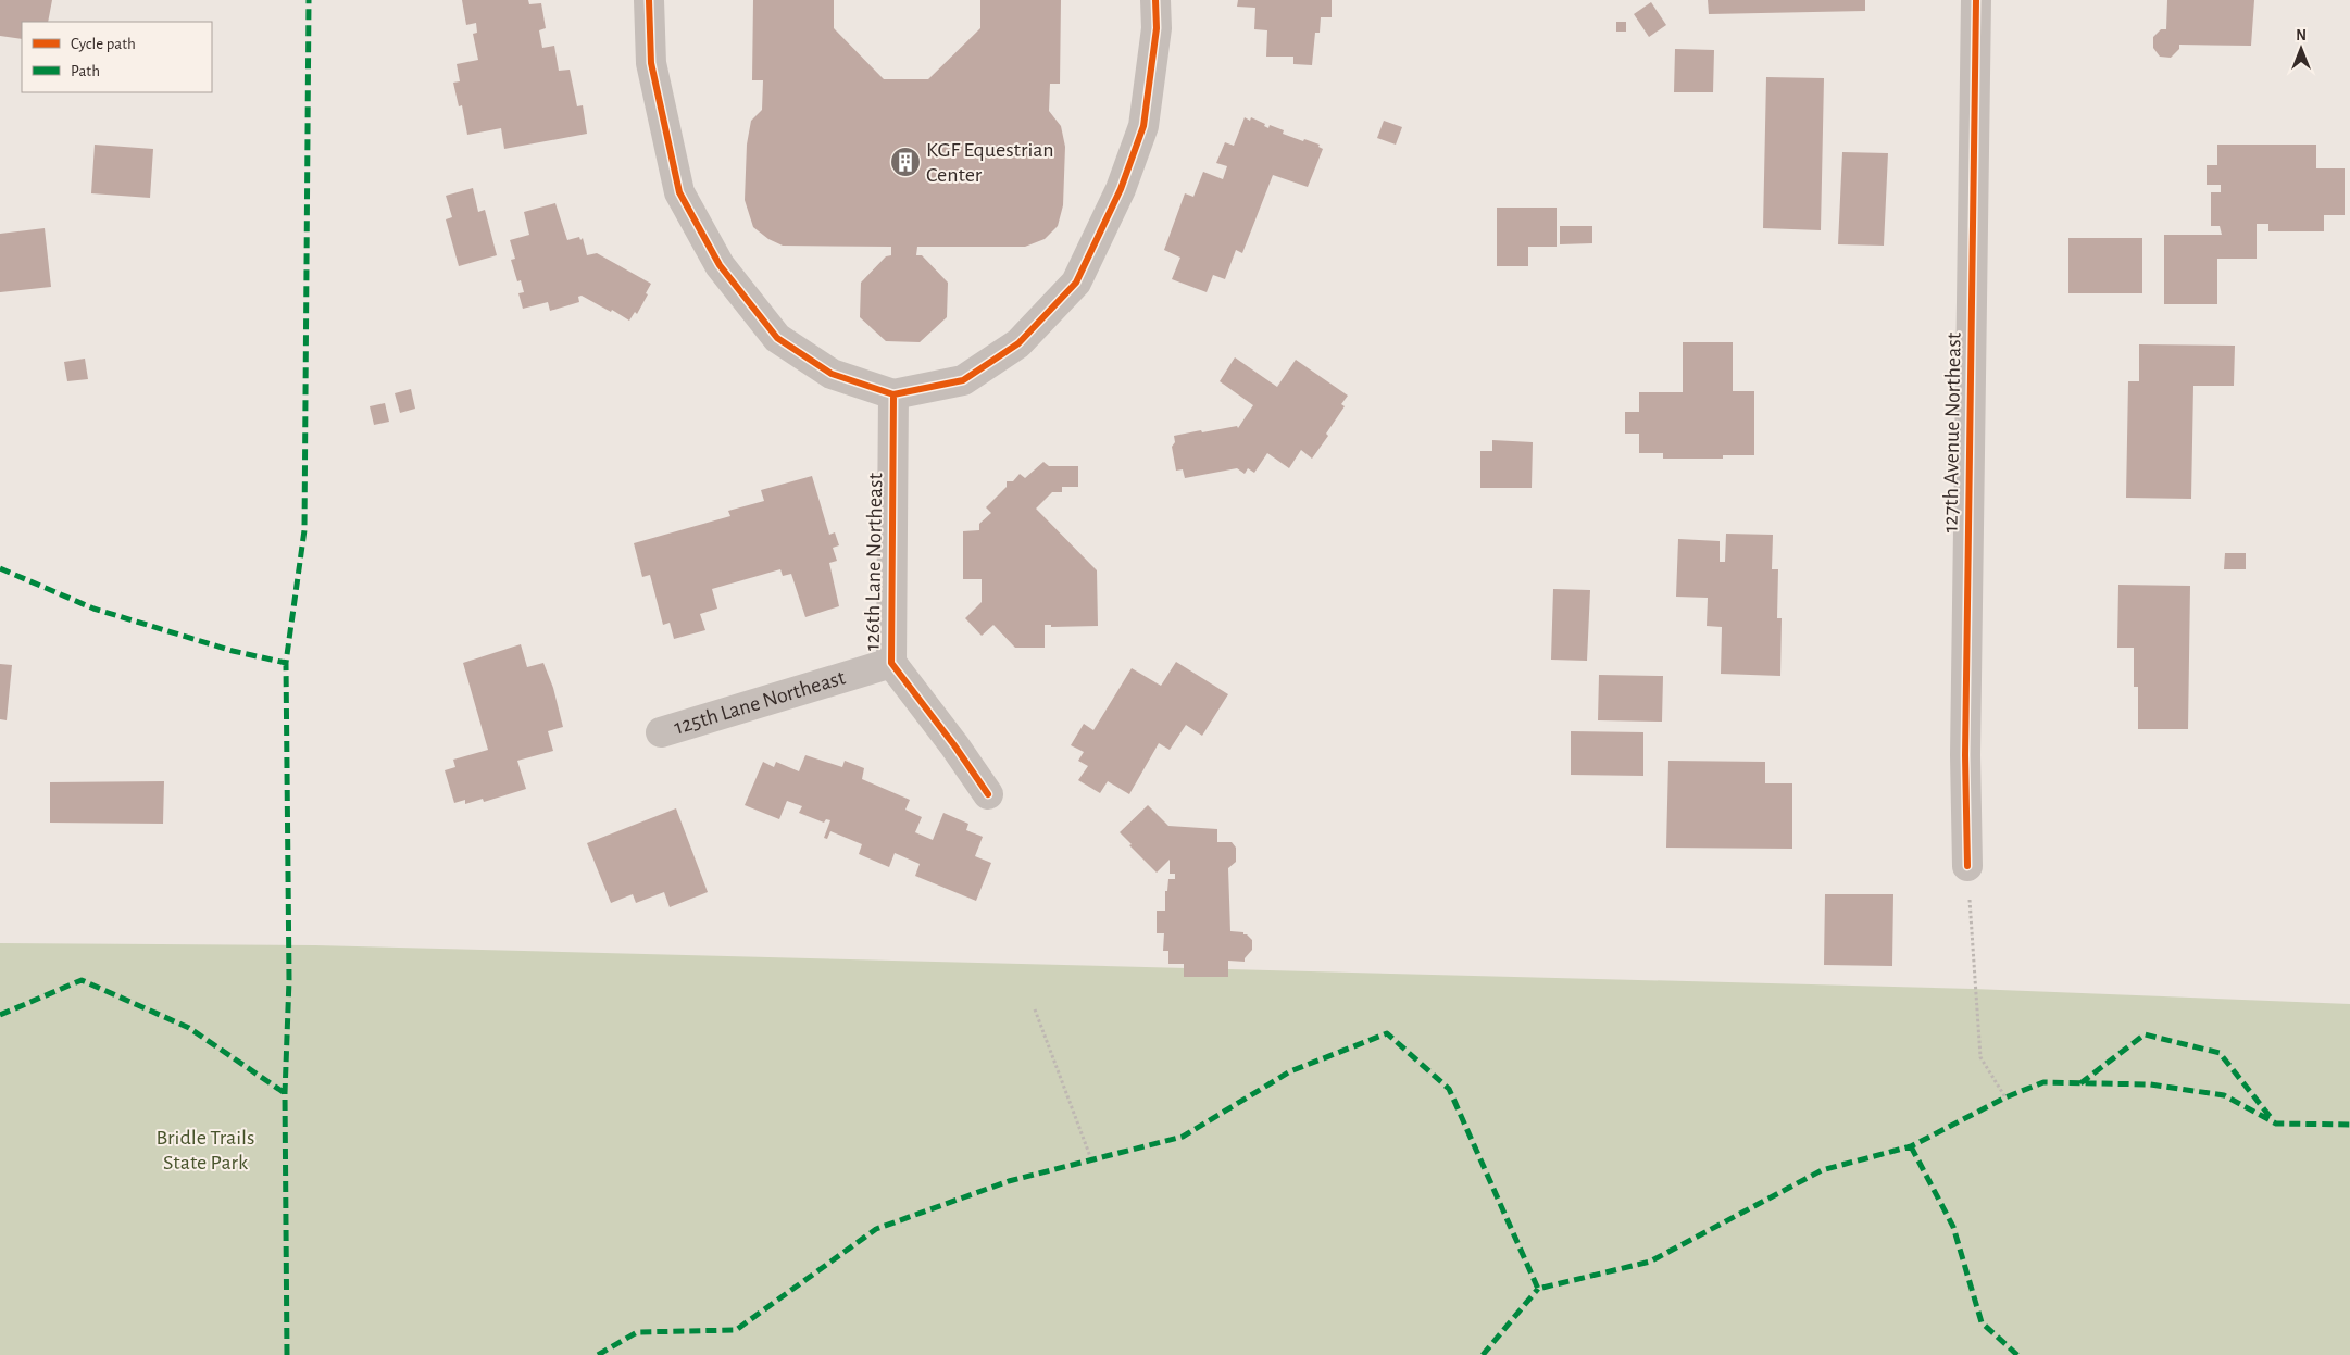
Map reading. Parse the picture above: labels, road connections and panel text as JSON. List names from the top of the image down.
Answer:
{
  "streets": {
    "street": ["127th Avenue Northeast", "126th Lane Northeast", "125th Lane Northeast"]
  },
  "crossings": [
    ["126th Lane Northeast", "125th Lane Northeast"]
  ],
  "parks": ["Bridle Trails State Park"],
  "places": {
    "building": ["KGF Equestrian Center"]
  },
  "legend": ["Cycle path", "Path"],
  "north": "top"
}
